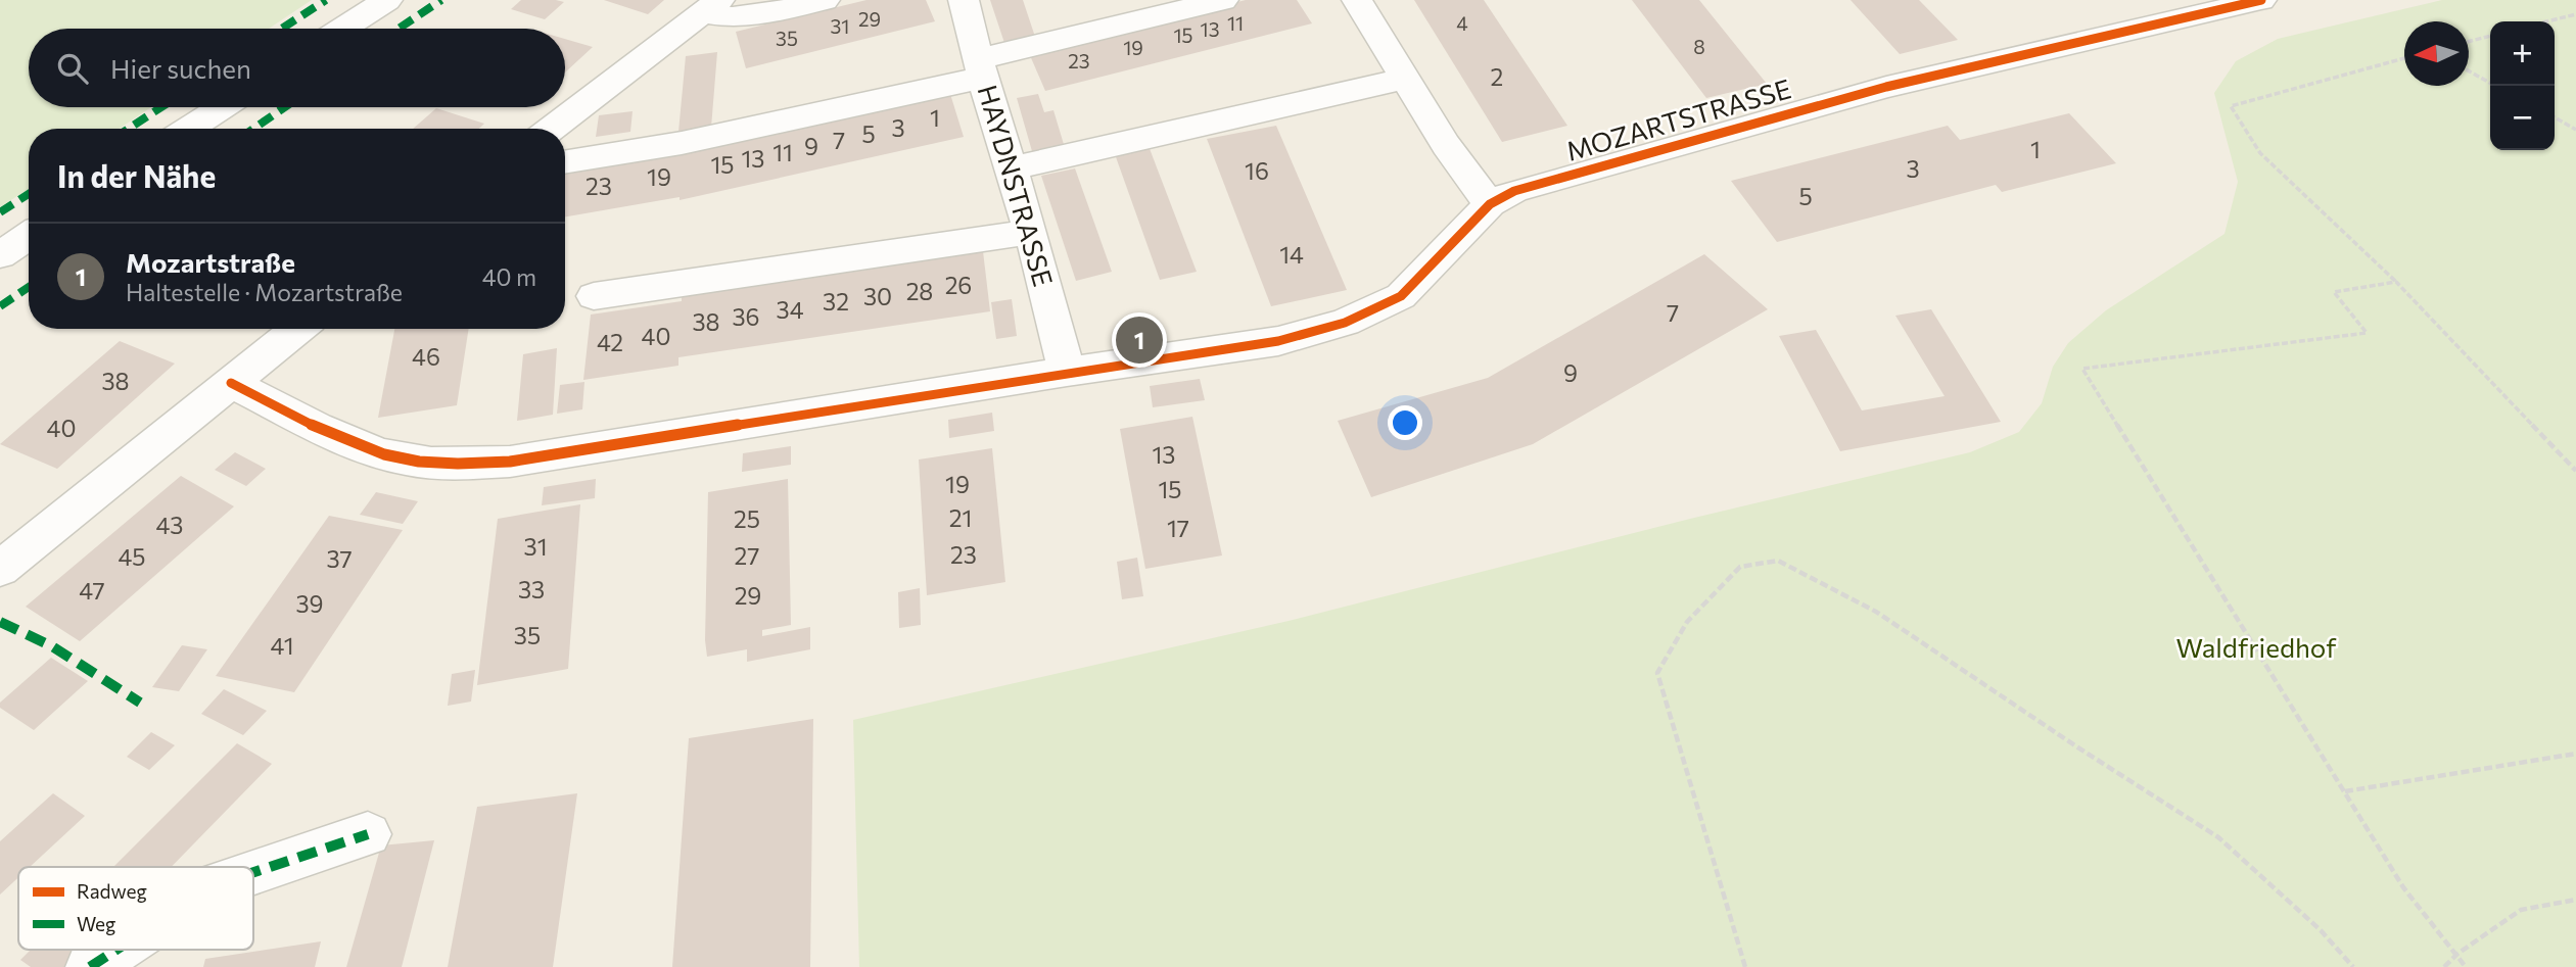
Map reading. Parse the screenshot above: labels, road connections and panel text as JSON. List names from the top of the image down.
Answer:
{
  "streets": {
    "street": ["MOZARTSTRASSE", "HAYDNSTRASSE"]
  },
  "crossings": [
    ["MOZARTSTRASSE", "HAYDNSTRASSE"]
  ],
  "parks": ["Waldfriedhof"],
  "house_numbers": [
    "29",
    "11",
    "4",
    "31",
    "13",
    "15",
    "35",
    "8",
    "19",
    "23",
    "2",
    "1",
    "3",
    "5",
    "7",
    "9",
    "1",
    "11",
    "13",
    "15",
    "3",
    "16",
    "19",
    "23",
    "5",
    "14",
    "26",
    "28",
    "30",
    "32",
    "34",
    "7",
    "36",
    "38",
    "40",
    "42",
    "46",
    "9",
    "38",
    "40",
    "13",
    "19",
    "15",
    "21",
    "25",
    "43",
    "17",
    "31",
    "23",
    "27",
    "45",
    "37",
    "33",
    "47",
    "29",
    "39",
    "35",
    "41"
  ],
  "legend": ["Radweg", "Weg"],
  "north": "left",
  "page": {
    "map_buttons": ["+", "−"],
    "search": "Hier suchen",
    "heading": "In der Nähe",
    "list": [
      {
        "mark": "1",
        "name": "Mozartstraße",
        "note": "Haltestelle · Mozartstraße",
        "value": "40 m"
      }
    ],
    "pins": "1"
  }
}
